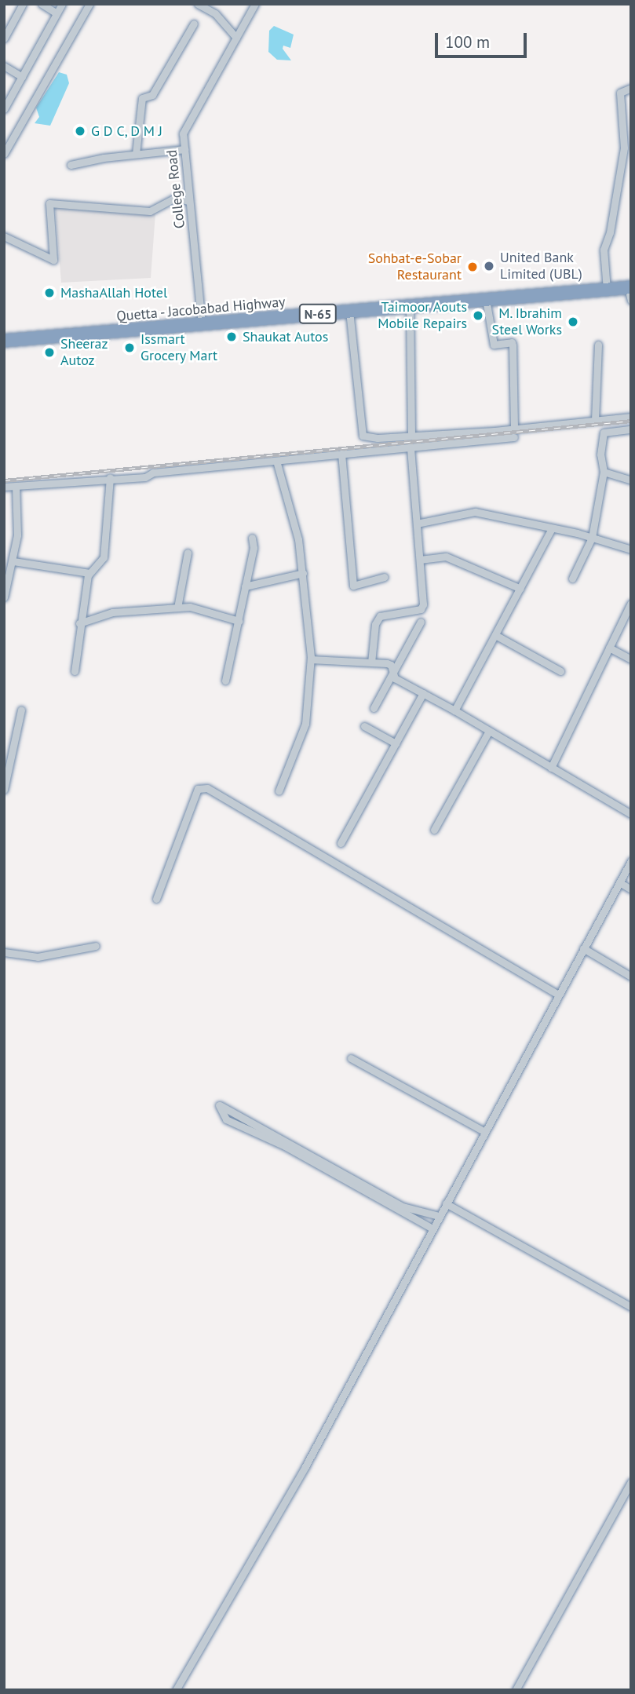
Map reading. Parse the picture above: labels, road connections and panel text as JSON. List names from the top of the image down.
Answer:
{
  "streets": {
    "highway": ["Quetta - Jacobabad Highway", "N-65"],
    "street": ["College Road"]
  },
  "crossings": [
    ["College Road", "Quetta - Jacobabad Highway"]
  ],
  "places": [
    "G D C, D M J",
    "United Bank Limited (UBL)",
    "Sohbat-e-Sobar Restaurant",
    "MashaAllah Hotel",
    "Taimoor Aouts Mobile Repairs",
    "M. Ibrahim Steel Works",
    "Shaukat Autos",
    "Issmart Grocery Mart",
    "Sheeraz Autoz"
  ],
  "scale_bar": "100 m"
}
